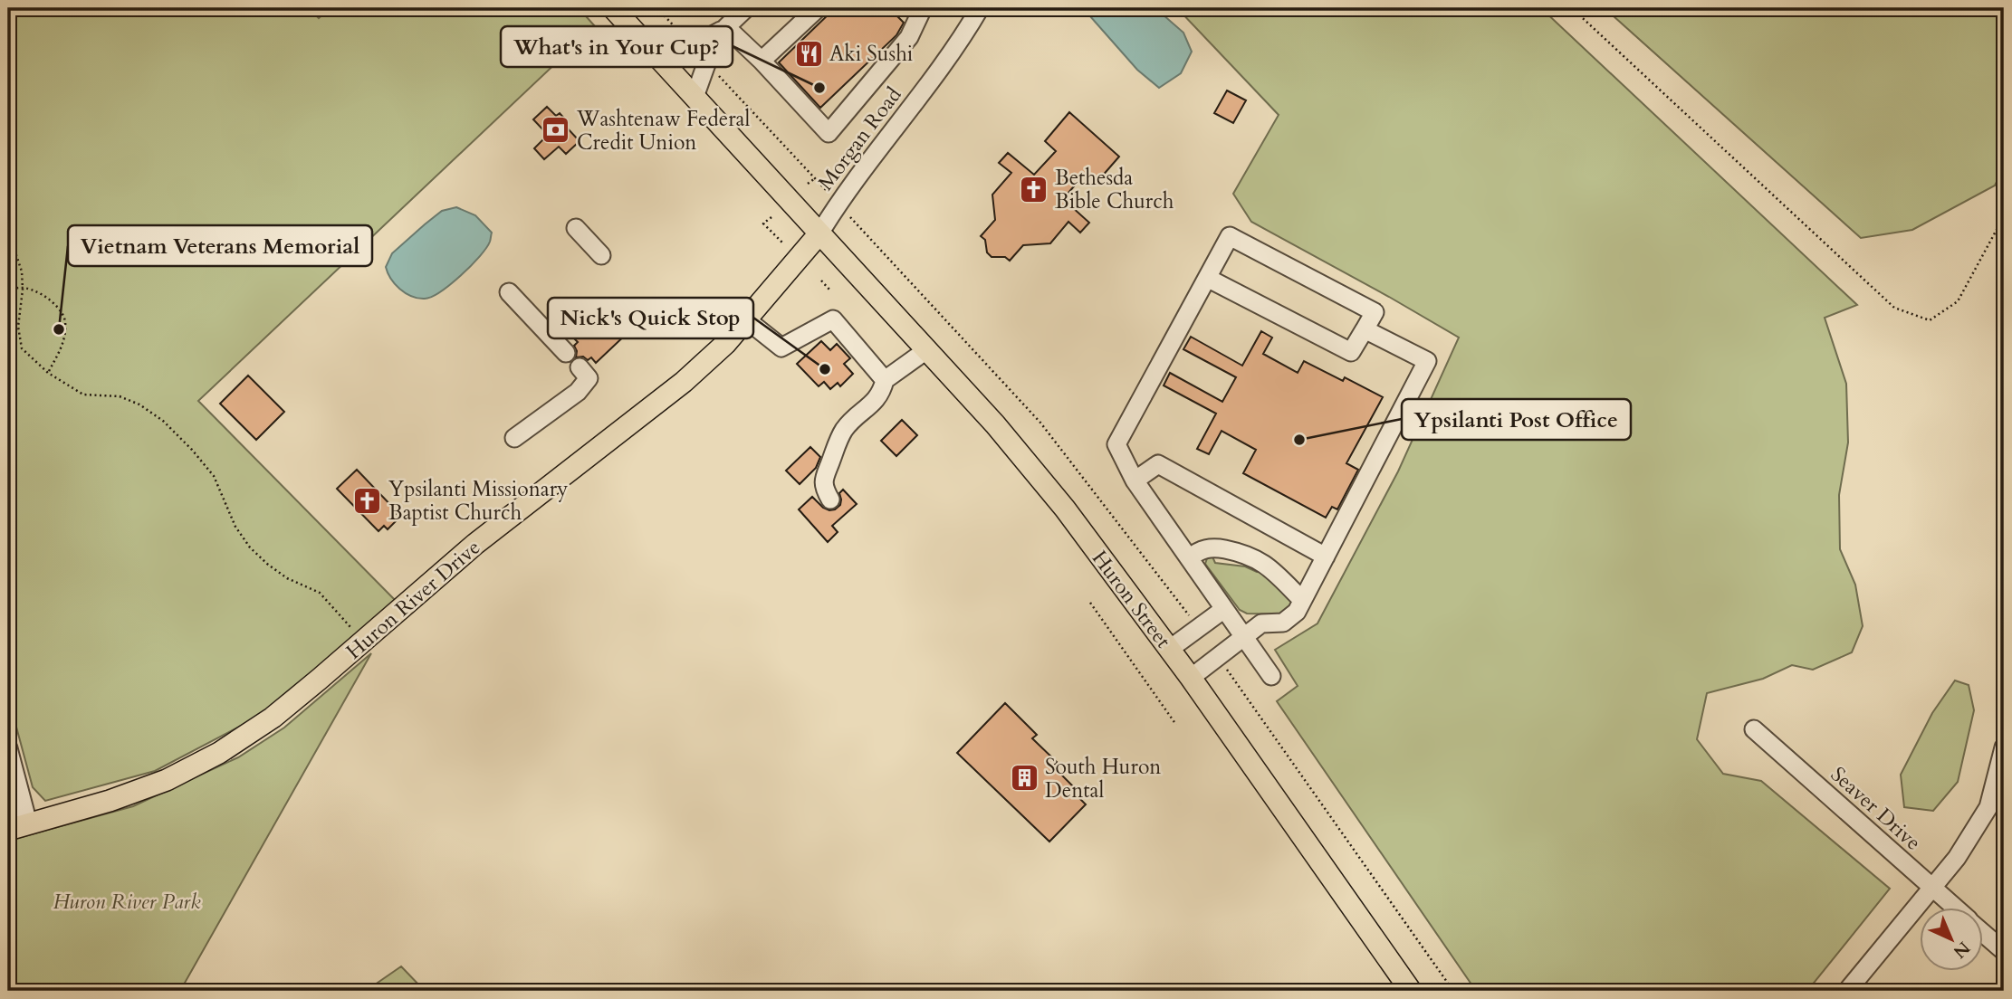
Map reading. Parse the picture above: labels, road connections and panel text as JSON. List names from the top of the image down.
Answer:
{
  "streets": {
    "main road": ["Huron River Drive", "Huron Street"],
    "street": ["Morgan Road", "Seaver Drive"]
  },
  "crossings": [
    ["Morgan Road", "Huron River Drive"],
    ["Morgan Road", "Huron Street"],
    ["Huron River Drive", "Huron Street"]
  ],
  "parks": ["Huron River Park"],
  "places": {
    "restaurant": ["Aki Sushi"],
    "other": [
      "What's in Your Cup?",
      "Vietnam Veterans Memorial",
      "Nick's Quick Stop",
      "Ypsilanti Post Office"
    ],
    "bank": ["Washtenaw Federal Credit Union"],
    "church": ["Bethesda Bible Church", "Ypsilanti Missionary Baptist Church"],
    "building": ["South Huron Dental"]
  },
  "north": "bottom right"
}
